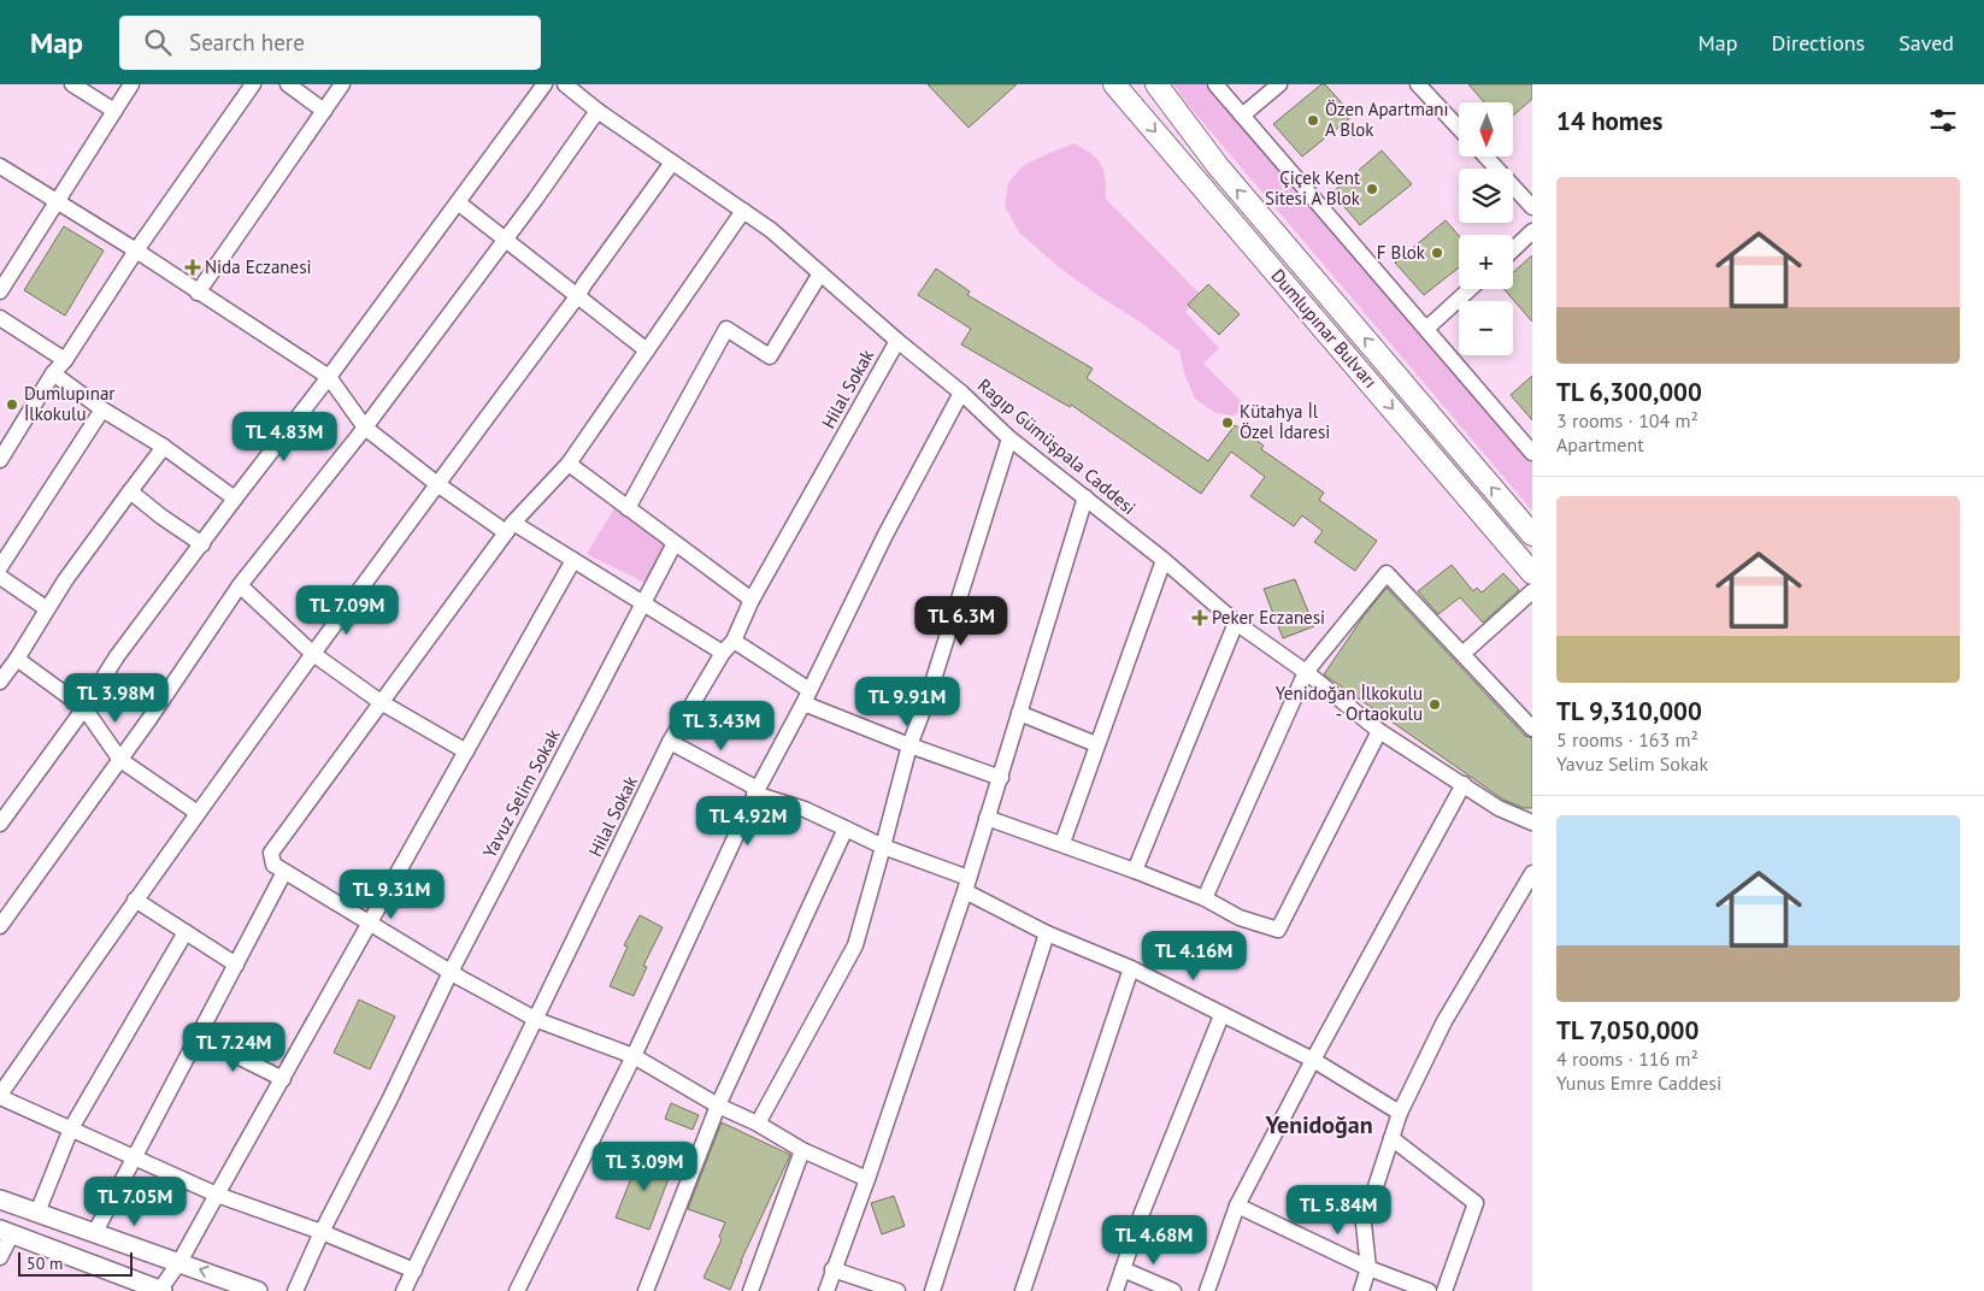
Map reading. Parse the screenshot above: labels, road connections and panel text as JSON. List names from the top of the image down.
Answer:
{
  "streets": {
    "main road": ["Dumlupınar Bulvarı"],
    "street": ["Hilal Sokak", "Ragıp Gümüşpala Caddesi", "Yavuz Selim Sokak"]
  },
  "crossings": [
    ["Hilal Sokak", "Ragıp Gümüşpala Caddesi"]
  ],
  "districts": ["Yenidoğan"],
  "places": {
    "other": [
      "Özen Apartmanı A Blok",
      "Çiçek Kent Sitesi A Blok",
      "F Blok",
      "Dumlupınar İlkokulu",
      "Kütahya İl Özel İdaresi",
      "Yenidoğan İlkokulu - Ortaokulu"
    ],
    "health": ["Nida Eczanesi", "Peker Eczanesi"]
  },
  "scale_bar": "50 m",
  "north": "bottom",
  "page": {
    "header": "Map",
    "search": "Search here",
    "nav": ["Map", "Directions", "Saved"],
    "heading": "14 homes",
    "map_buttons": ["+", "−"],
    "list": [
      {
        "name": "TL 6,300,000",
        "note": "3 rooms · 104 m² · Apartment"
      },
      {
        "name": "TL 9,310,000",
        "note": "5 rooms · 163 m² · Yavuz Selim Sokak"
      },
      {
        "name": "TL 7,050,000",
        "note": "4 rooms · 116 m² · Yunus Emre Caddesi"
      }
    ],
    "price": [
      "TL 4.83M",
      "TL 7.09M",
      "TL 6.3M",
      "TL 3.98M",
      "TL 9.91M",
      "TL 3.43M",
      "TL 4.92M",
      "TL 9.31M",
      "TL 4.16M",
      "TL 7.24M",
      "TL 3.09M",
      "TL 7.05M",
      "TL 5.84M",
      "TL 4.68M"
    ],
    "scale": "50 m"
  }
}
